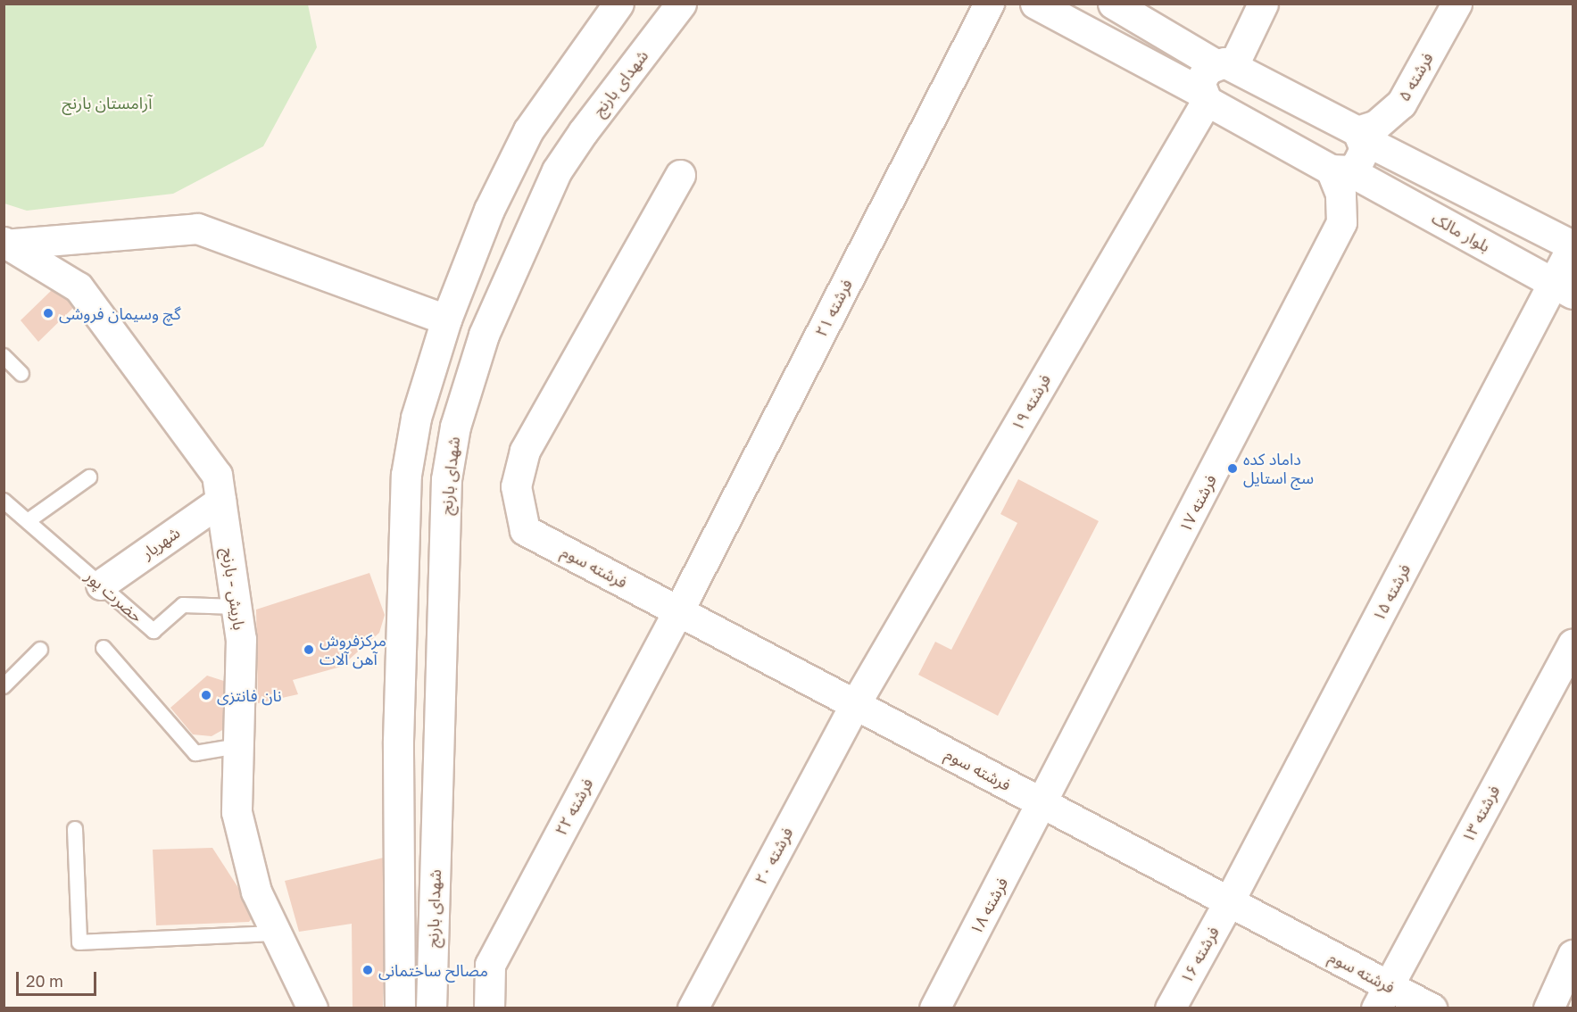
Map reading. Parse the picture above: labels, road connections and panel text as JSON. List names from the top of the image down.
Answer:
{
  "streets": {
    "street": [
      "فرشته ۵",
      "شهدای بارنج",
      "بلوار مالک",
      "۲۱ فرشته",
      "۱۹ فرشته",
      "۱۷ فرشته",
      "شهریار",
      "فرشته سوم",
      "باریش - بارنج",
      "۱۵ فرشته",
      "۲۲ فرشته",
      "۱۳ فرشته",
      "۲۰ فرشته",
      "۱۸ فرشته",
      "۱۶ فرشته"
    ],
    "lane": ["حضرت پور"]
  },
  "crossings": [
    ["بلوار مالک", "۱۹ فرشته"],
    ["بلوار مالک", "۱۷ فرشته"],
    ["بلوار مالک", "۱۵ فرشته"],
    ["۲۱ فرشته", "فرشته سوم"],
    ["۲۱ فرشته", "۲۲ فرشته"],
    ["۱۹ فرشته", "فرشته سوم"],
    ["۱۹ فرشته", "۲۰ فرشته"],
    ["۱۷ فرشته", "فرشته سوم"],
    ["۱۷ فرشته", "۱۸ فرشته"],
    ["شهریار", "باریش - بارنج"],
    ["شهریار", "حضرت پور"],
    ["فرشته سوم", "۱۵ فرشته"],
    ["فرشته سوم", "۲۲ فرشته"],
    ["فرشته سوم", "۱۳ فرشته"],
    ["فرشته سوم", "۲۰ فرشته"],
    ["فرشته سوم", "۱۸ فرشته"],
    ["فرشته سوم", "۱۶ فرشته"],
    ["باریش - بارنج", "حضرت پور"],
    ["۱۵ فرشته", "۱۶ فرشته"]
  ],
  "parks": ["آرامستان بارنج"],
  "places": [
    "گچ وسیمان فروشی",
    "داماد کده سج استایل",
    "مرکزفروش آهن آلات",
    "نان فانتزی",
    "مصالح ساختمانی"
  ],
  "scale_bar": "20 m"
}
